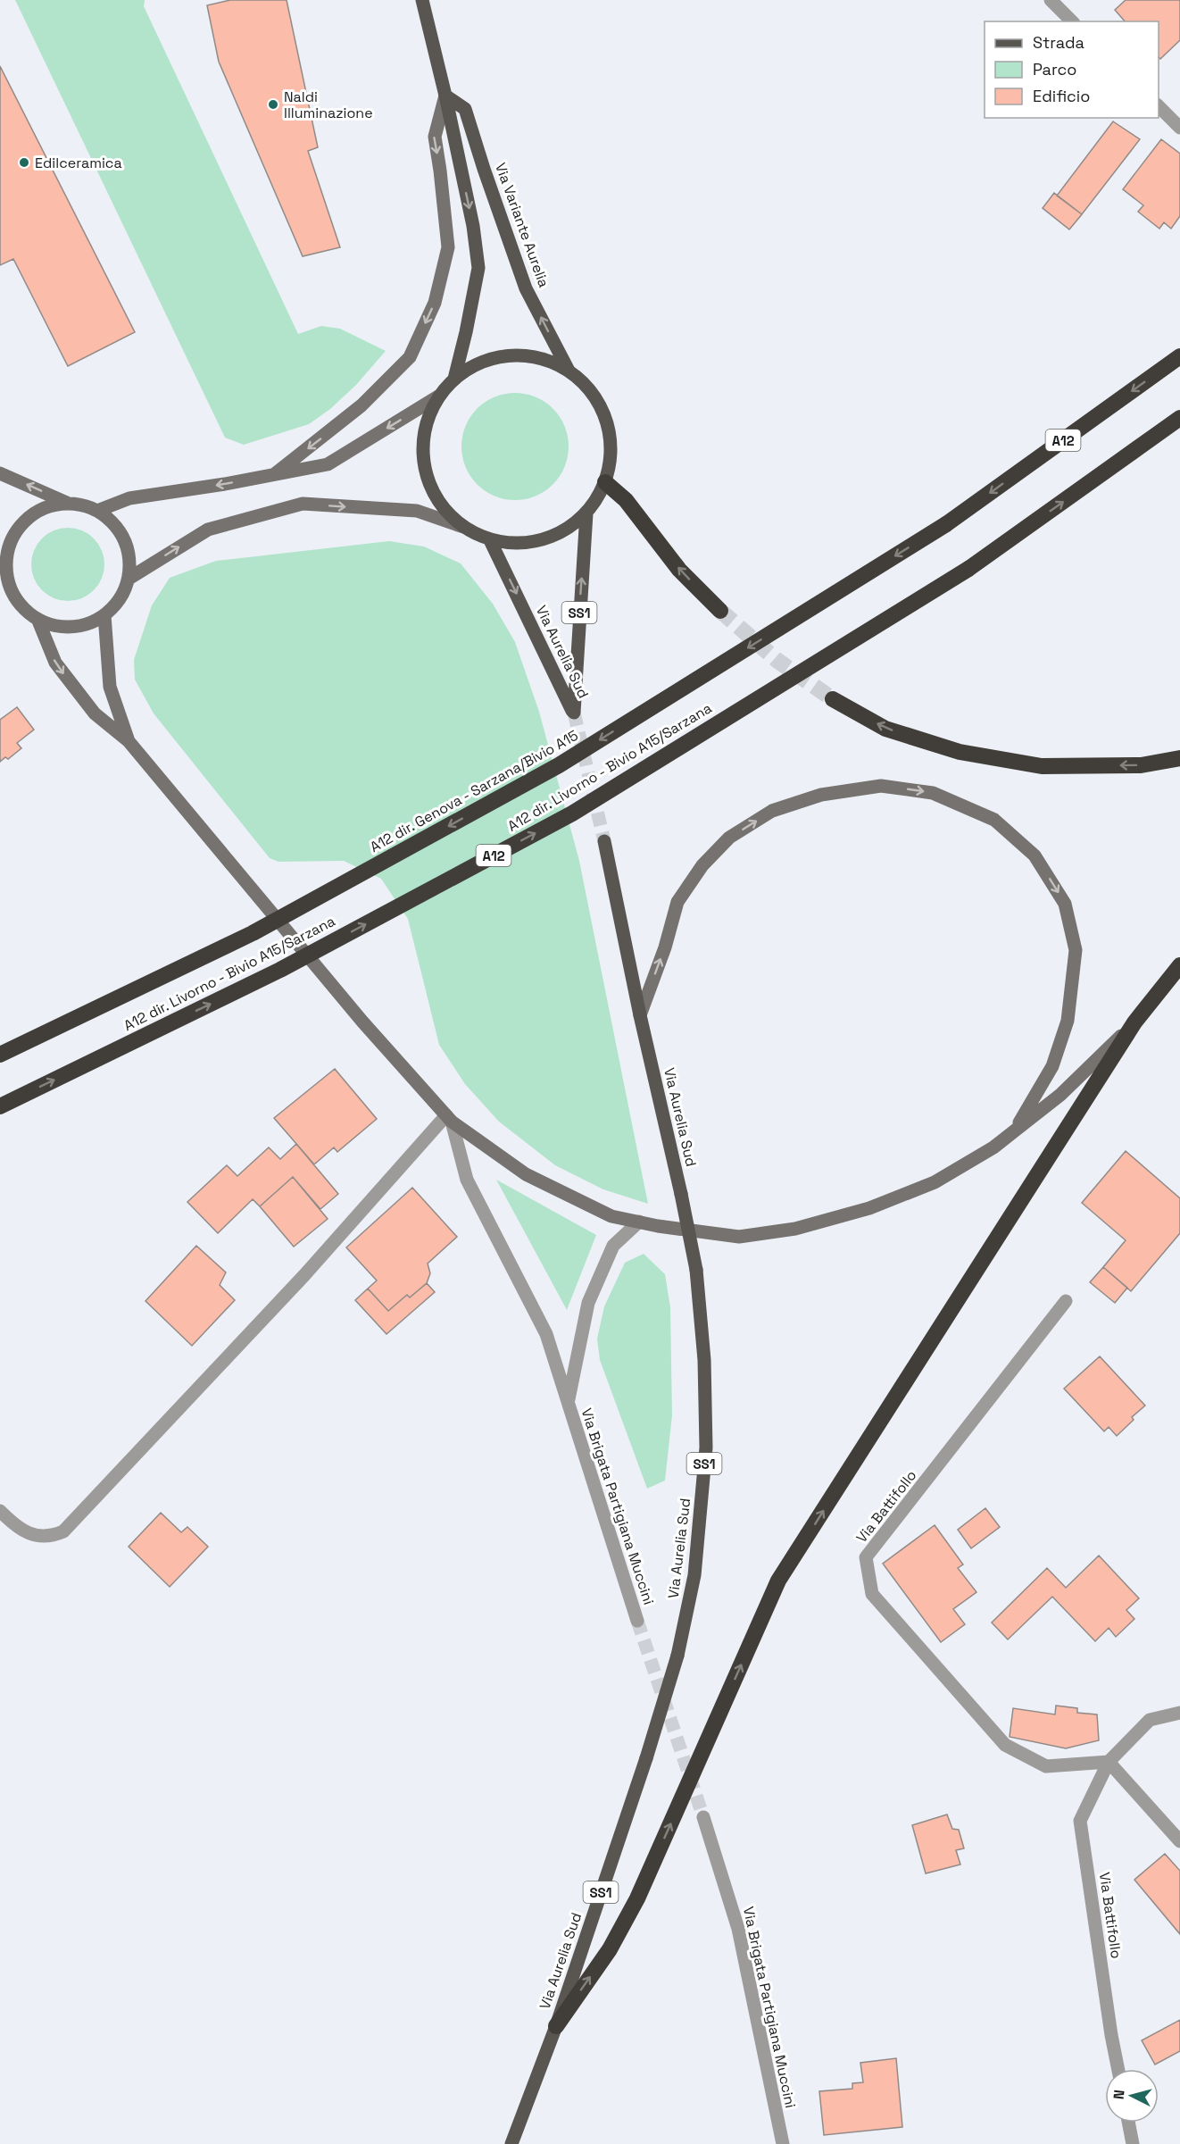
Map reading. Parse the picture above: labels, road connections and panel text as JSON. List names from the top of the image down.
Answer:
{
  "streets": {
    "highway": ["A12", "A12 dir. Livorno - Bivio A15/Sarzana", "A12 dir. Genova - Sarzana/Bivio A15"],
    "main road": ["Via Variante Aurelia", "SS1", "Via Aurelia Sud"],
    "street": ["Via Brigata Partigiana Muccini", "Via Battifollo"]
  },
  "crossings": [
    ["Via Variante Aurelia", "Via Aurelia Sud"],
    ["A12", "A12 dir. Genova - Sarzana/Bivio A15"]
  ],
  "one_way": ["A12", "A12 dir. Livorno - Bivio A15/Sarzana", "A12 dir. Genova - Sarzana/Bivio A15"],
  "places": ["Naldi Illuminazione", "Edilceramica"],
  "legend": ["Strada", "Parco", "Edificio"],
  "north": "left"
}
